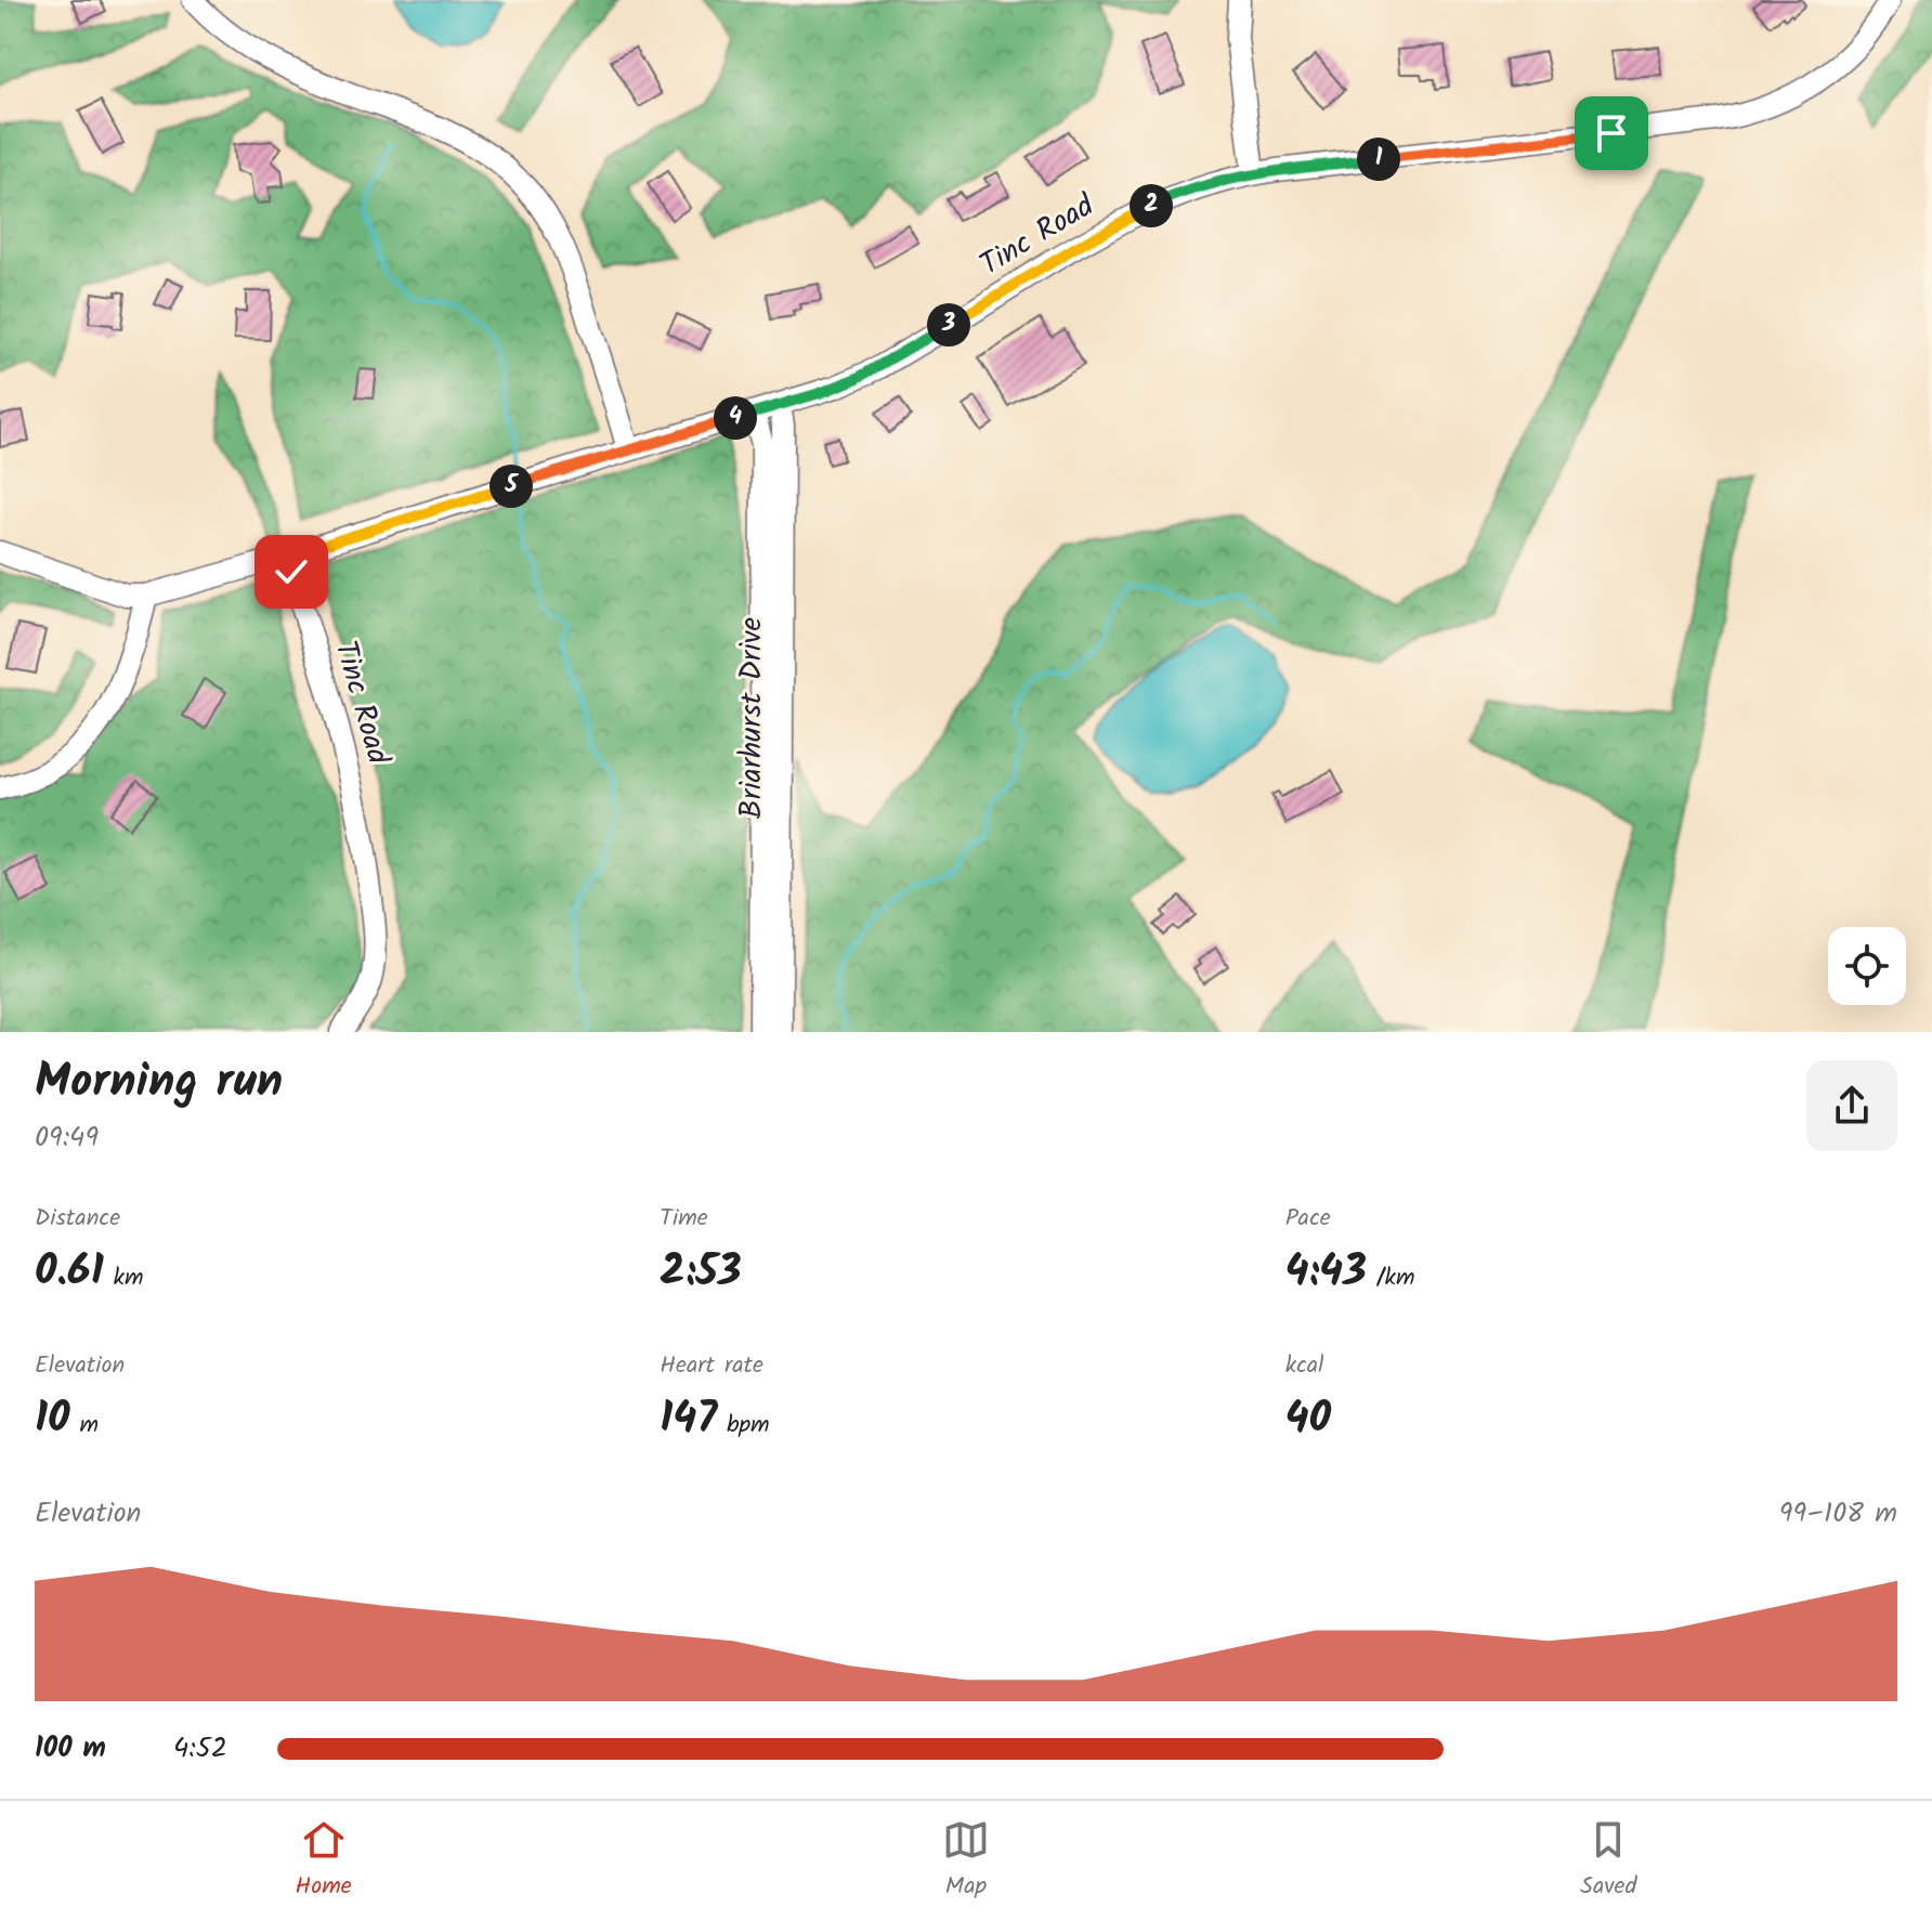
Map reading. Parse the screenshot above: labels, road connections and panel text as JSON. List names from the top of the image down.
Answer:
{
  "streets": {
    "street": ["Tinc Road", "Briarhurst Drive"]
  },
  "crossings": [
    ["Tinc Road", "Briarhurst Drive"]
  ],
  "page": {
    "pins": [
      "1",
      "2",
      "3",
      "4",
      "5"
    ],
    "heading": ["Morning run", "09:49"],
    "stats": [
      ["Distance", "0.61 km"],
      ["Time", "2:53"],
      ["Pace", "4:43 /km"],
      ["Elevation", "10 m"],
      ["Heart rate", "147 bpm"],
      ["kcal", "40"]
    ],
    "chart": ["Elevation", "99–108 m"],
    "list": [
      {
        "name": "100 m",
        "note": "4:52"
      }
    ],
    "tabs": ["Home", "Map", "Saved"]
  }
}
